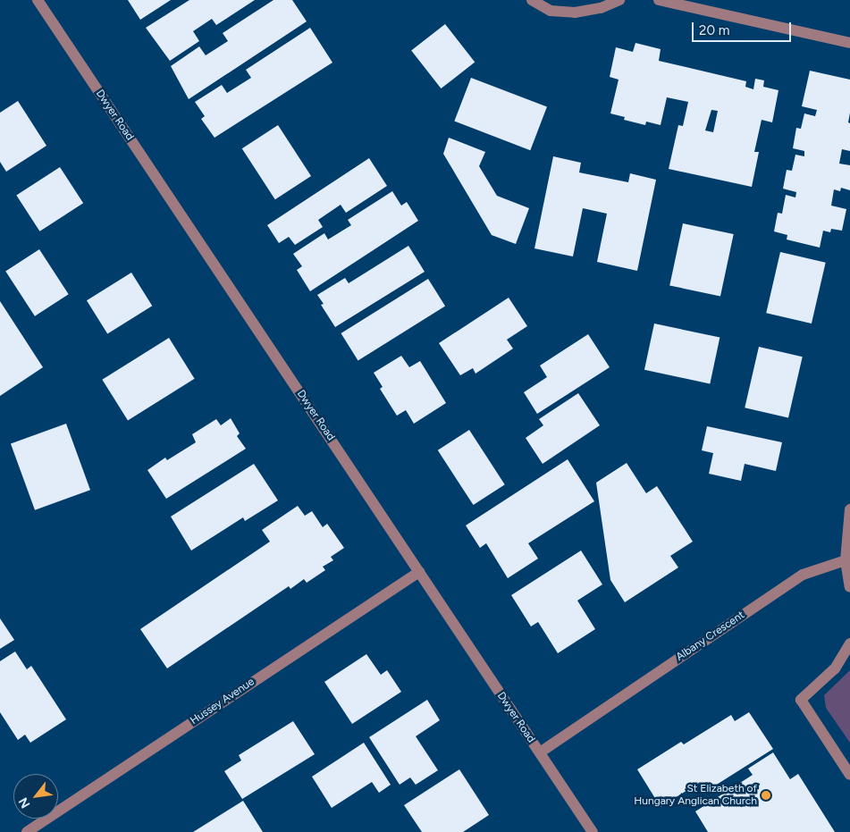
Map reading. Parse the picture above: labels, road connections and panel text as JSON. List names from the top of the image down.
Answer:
{
  "streets": {
    "street": ["Dwyer Road", "Albany Crescent", "Hussey Avenue"]
  },
  "crossings": [
    ["Dwyer Road", "Albany Crescent"],
    ["Dwyer Road", "Hussey Avenue"]
  ],
  "places": ["St Elizabeth of Hungary Anglican Church"],
  "scale_bar": "20 m",
  "north": "bottom left"
}
